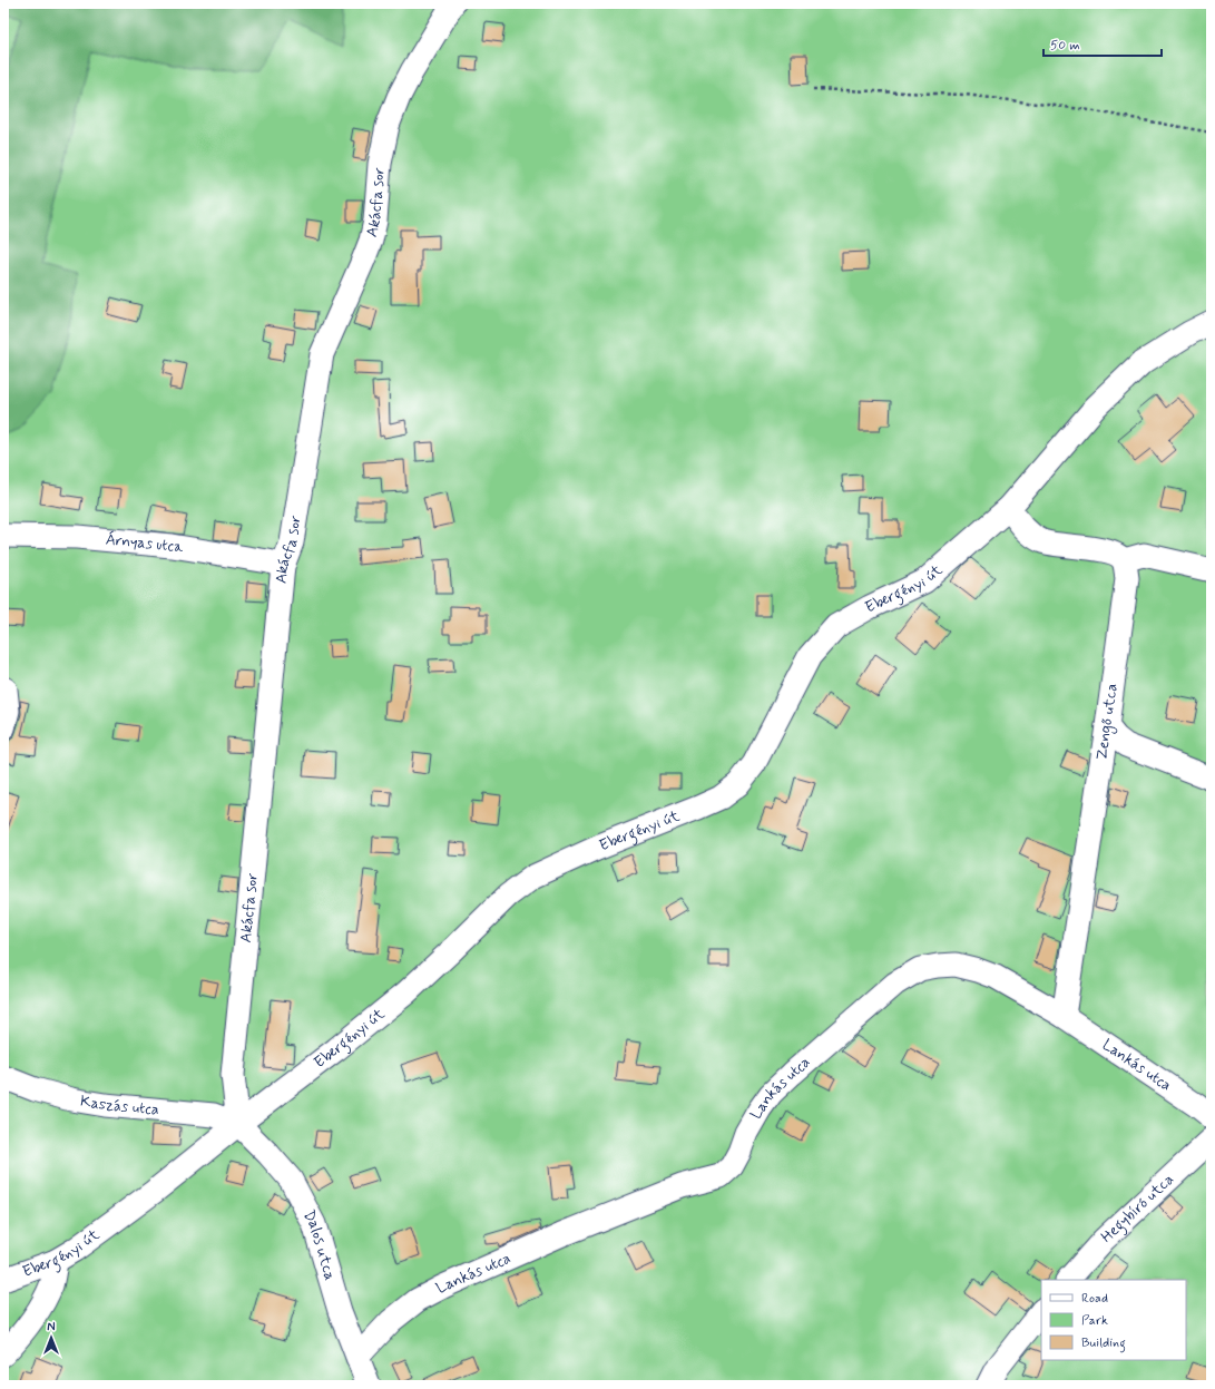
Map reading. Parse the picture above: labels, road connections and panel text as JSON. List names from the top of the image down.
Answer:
{
  "streets": {
    "street": [
      "Akácfa sor",
      "Árnyas utca",
      "Ebergényi út",
      "Zengő utca",
      "Lankás utca",
      "Kaszás utca",
      "Hegybíró utca",
      "Dalos utca"
    ]
  },
  "crossings": [
    ["Akácfa sor", "Árnyas utca"],
    ["Akácfa sor", "Ebergényi út"],
    ["Akácfa sor", "Kaszás utca"],
    ["Akácfa sor", "Dalos utca"],
    ["Ebergényi út", "Kaszás utca"],
    ["Ebergényi út", "Dalos utca"],
    ["Zengő utca", "Lankás utca"],
    ["Lankás utca", "Dalos utca"],
    ["Kaszás utca", "Dalos utca"]
  ],
  "legend": ["Road", "Park", "Building"],
  "scale_bar": "50 m",
  "north": "top"
}
